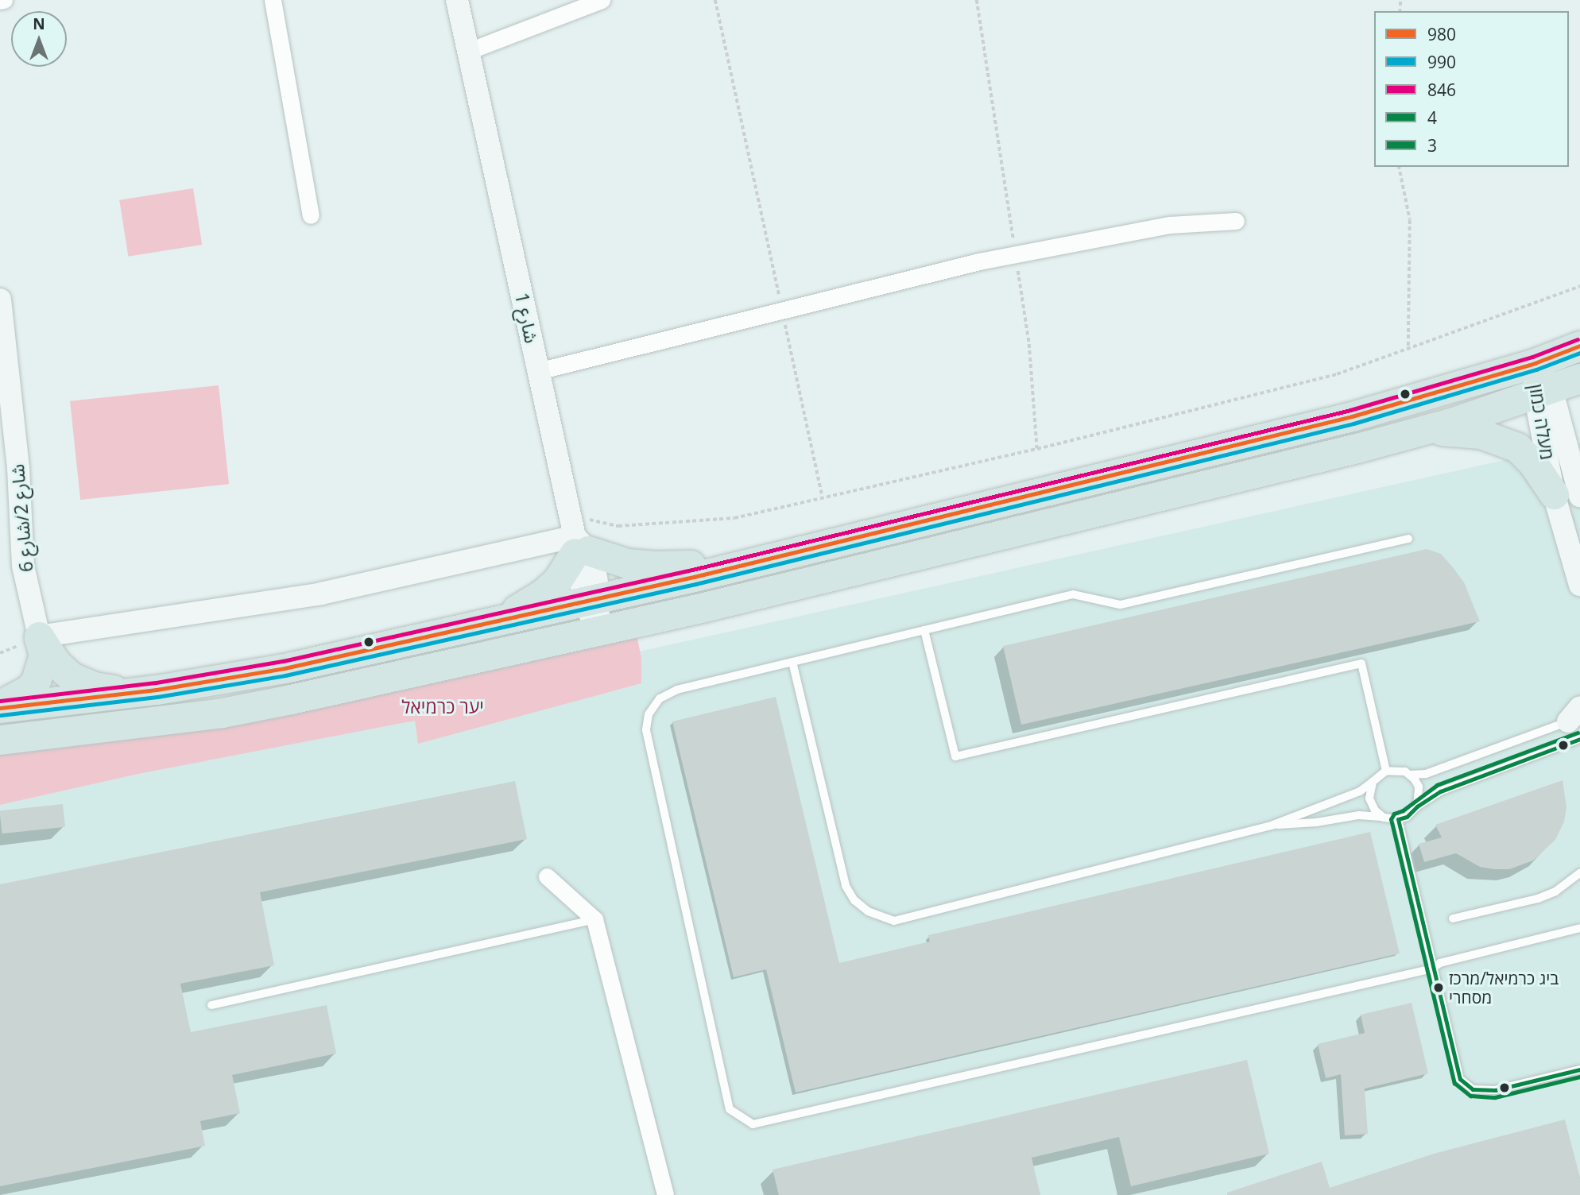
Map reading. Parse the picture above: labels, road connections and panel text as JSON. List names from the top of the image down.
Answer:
{
  "streets": {
    "street": ["شارع 1", "מעלה כמון", "شارع 2/شارع 6"]
  },
  "parks": ["יער כרמיאל"],
  "places": ["ביג כרמיאל/מרכז מסחרי"],
  "lines": [
    "transit line 846",
    "transit line 980",
    "transit line 990",
    "transit line 3",
    "transit line 4"
  ],
  "legend": [
    "980",
    "990",
    "846",
    "4",
    "3"
  ],
  "north": "top"
}
